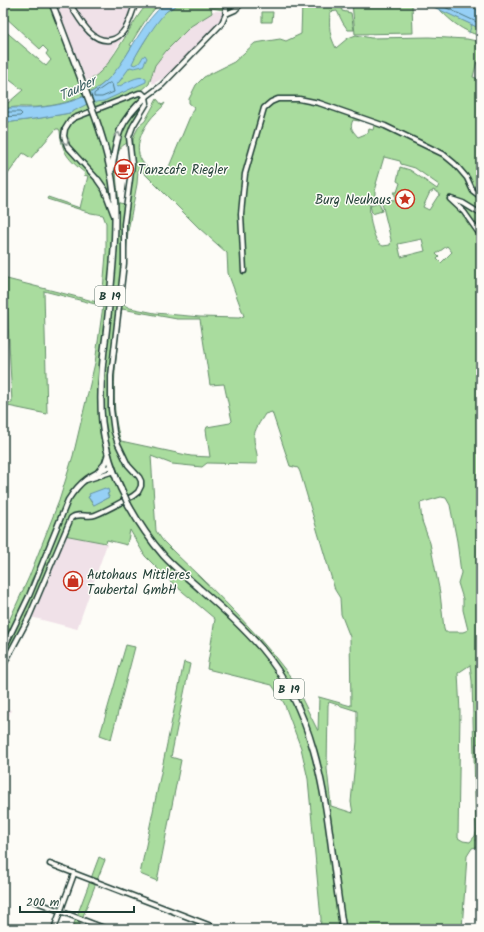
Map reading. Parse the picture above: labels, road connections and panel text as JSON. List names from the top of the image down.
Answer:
{
  "streets": {
    "main road": ["B 19"]
  },
  "water": ["Tauber"],
  "places": {
    "cafe": ["Tanzcafe Riegler"],
    "place": ["Burg Neuhaus"],
    "shop": ["Autohaus Mittleres Taubertal GmbH"]
  },
  "scale_bar": "200 m"
}
